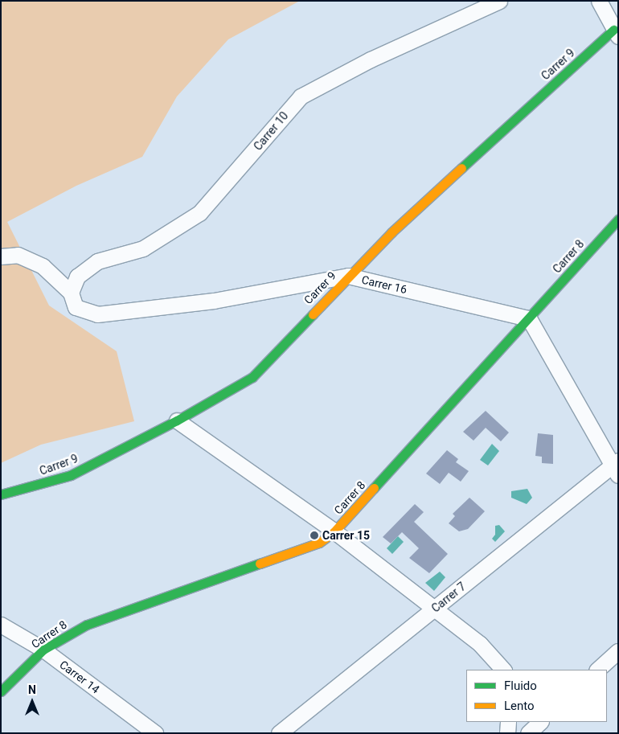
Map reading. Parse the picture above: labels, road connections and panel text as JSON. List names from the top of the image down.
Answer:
{
  "streets": {
    "street": [
      "Carrer 9",
      "Carrer 10",
      "Carrer 8",
      "Carrer 16",
      "Carrer 7",
      "Carrer 14"
    ]
  },
  "crossings": [
    ["Carrer 9", "Carrer 16"],
    ["Carrer 10", "Carrer 16"],
    ["Carrer 8", "Carrer 16"],
    ["Carrer 8", "Carrer 14"]
  ],
  "places": ["Carrer 15"],
  "legend": ["Fluido", "Lento"],
  "north": "top"
}
